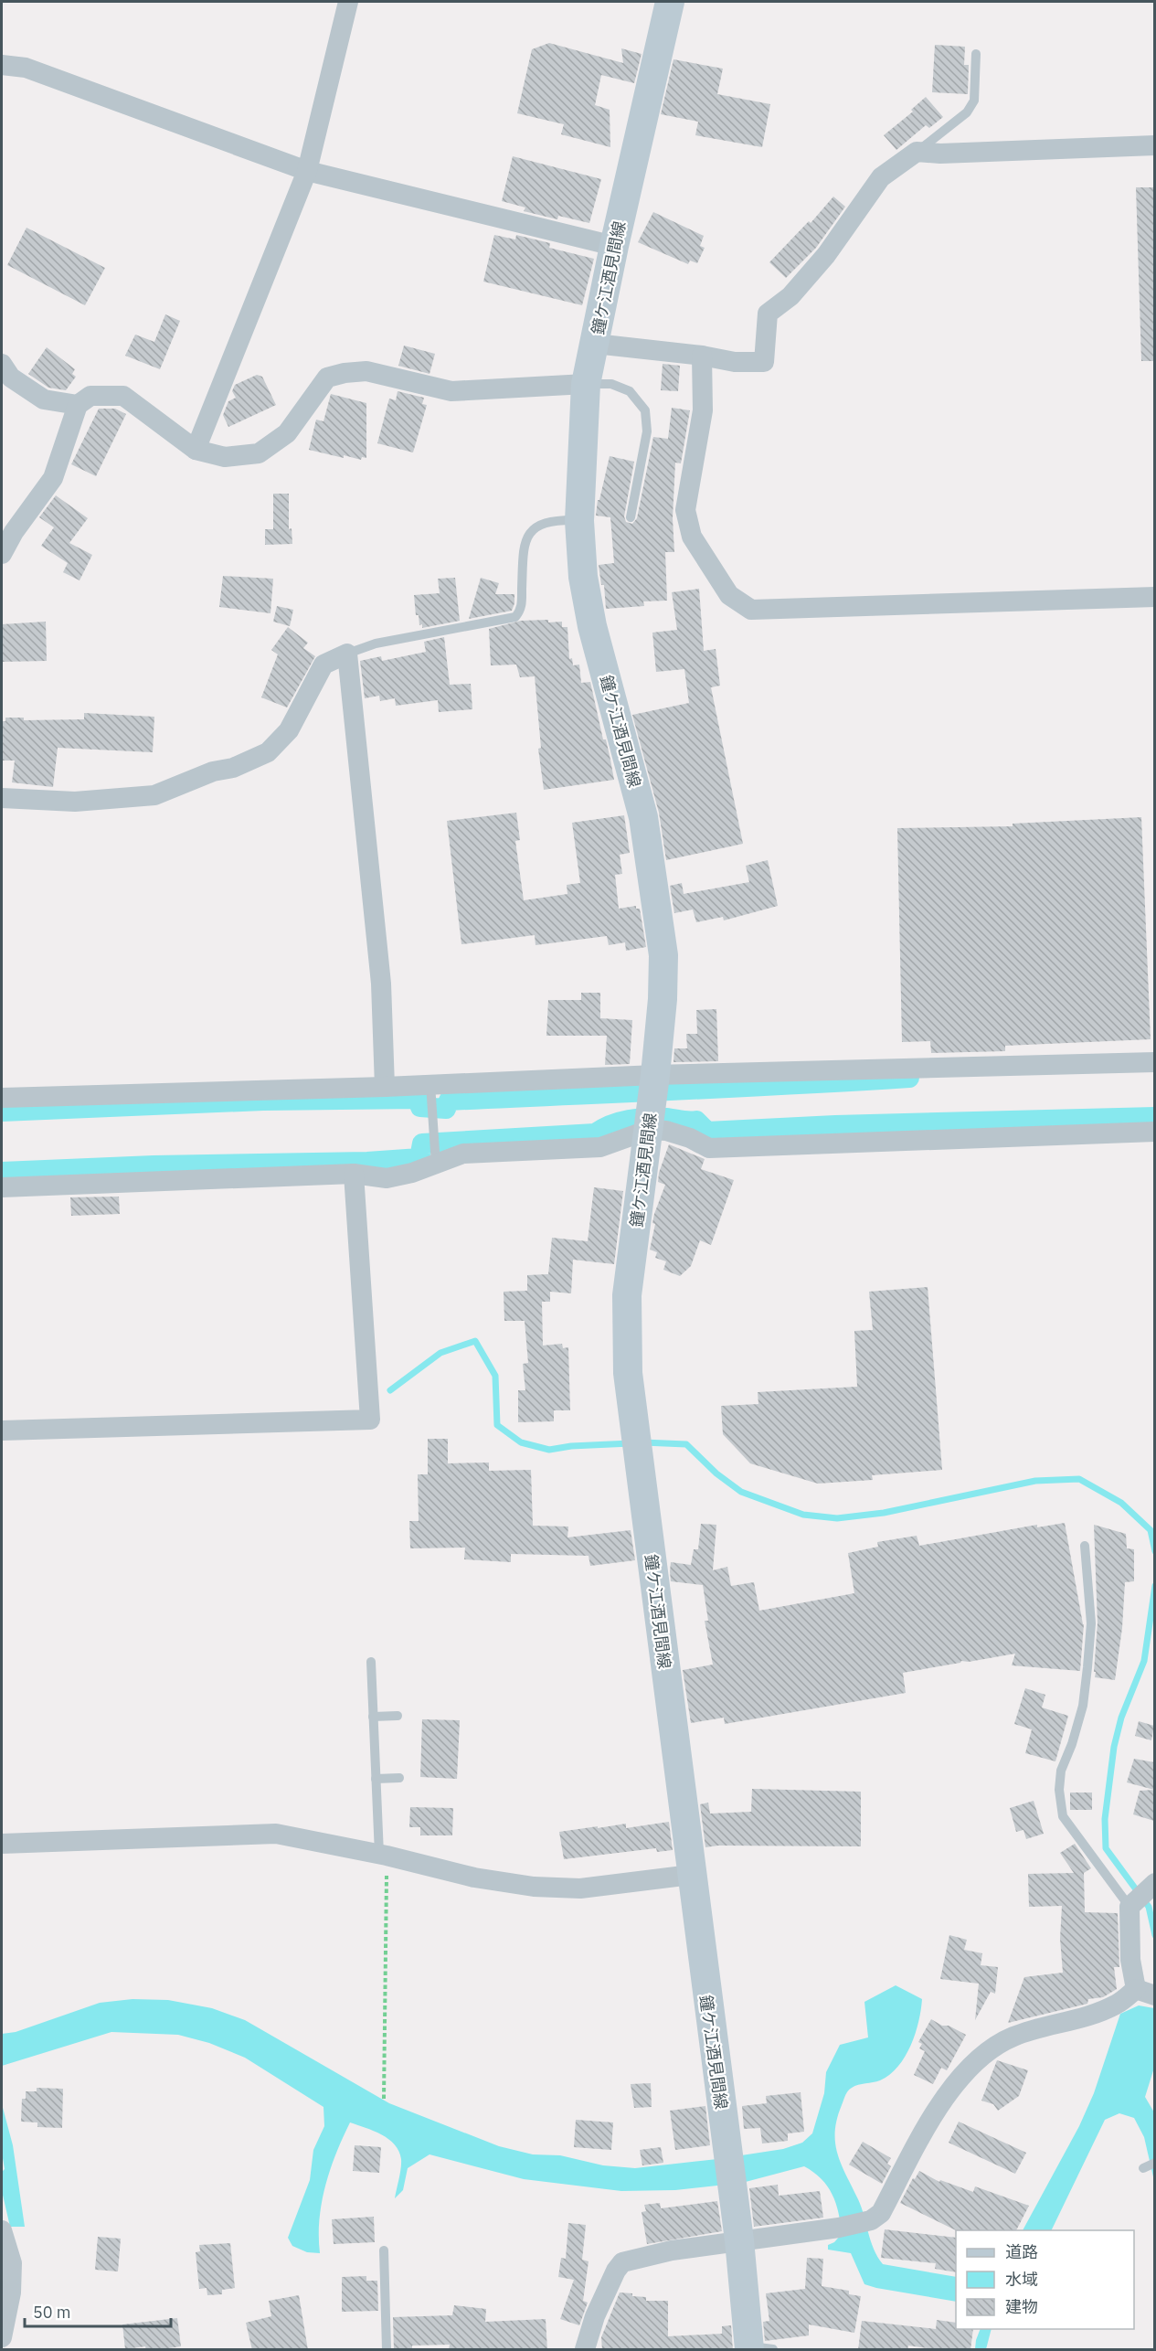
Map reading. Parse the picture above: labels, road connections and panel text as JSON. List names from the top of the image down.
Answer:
{
  "streets": {
    "main road": ["鐘ケ江酒見間線"]
  },
  "legend": ["道路", "水域", "建物"],
  "scale_bar": "50 m"
}
